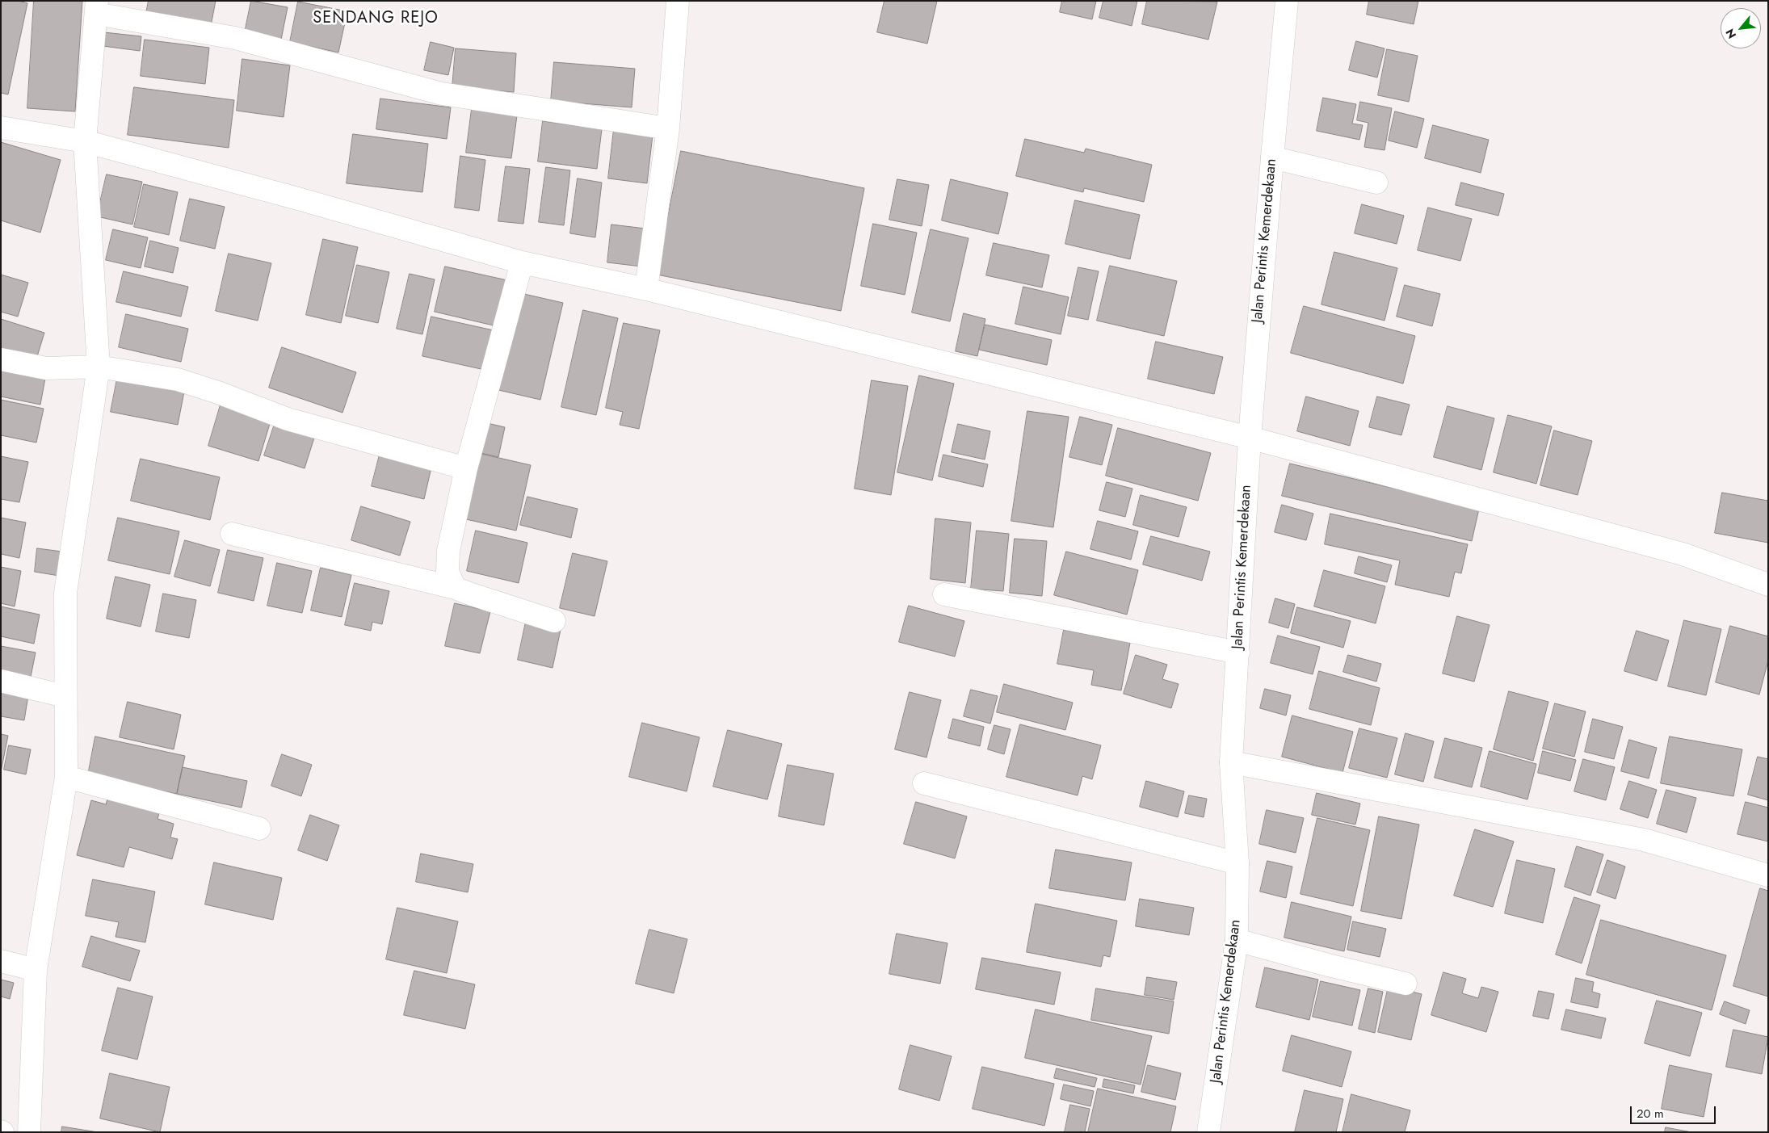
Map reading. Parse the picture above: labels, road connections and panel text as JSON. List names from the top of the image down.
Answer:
{
  "streets": {
    "street": ["Jalan Perintis Kemerdekaan"]
  },
  "districts": ["SENDANG REJO"],
  "scale_bar": "20 m",
  "north": "bottom left"
}
